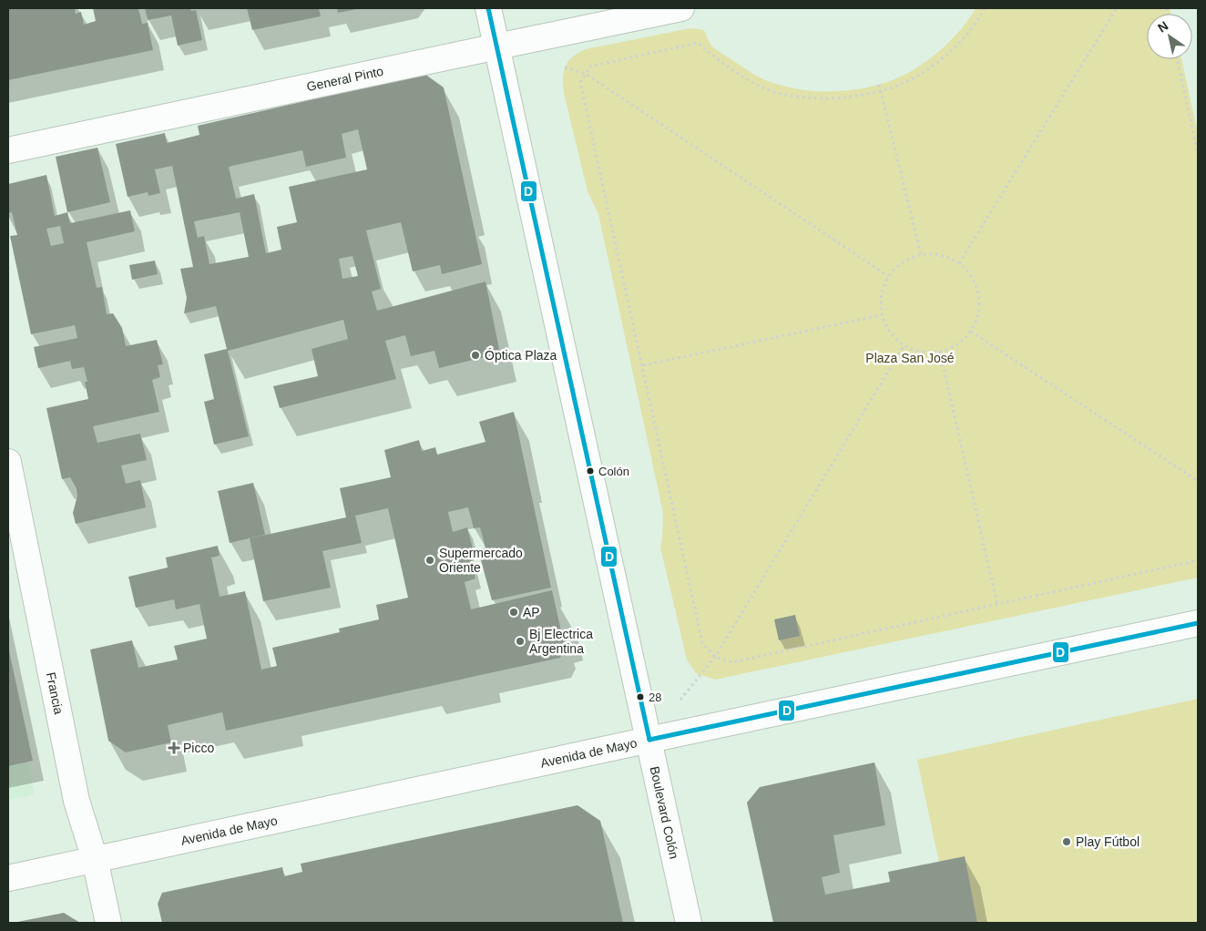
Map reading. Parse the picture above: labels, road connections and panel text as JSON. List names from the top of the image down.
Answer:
{
  "streets": {
    "main road": [
      "General Pinto",
      "Francia",
      "Avenida de Mayo",
      "Boulevard Colón"
    ]
  },
  "crossings": [
    ["General Pinto", "Boulevard Colón"],
    ["Francia", "Avenida de Mayo"],
    ["Avenida de Mayo", "Boulevard Colón"]
  ],
  "parks": ["Plaza San José"],
  "places": {
    "other": [
      "Óptica Plaza",
      "Colón",
      "Supermercado Oriente",
      "AP",
      "Bj Electrica Argentina",
      "28",
      "Play Fútbol"
    ],
    "health": ["Picco"]
  },
  "lines": ["transit line D"],
  "north": "top left"
}
